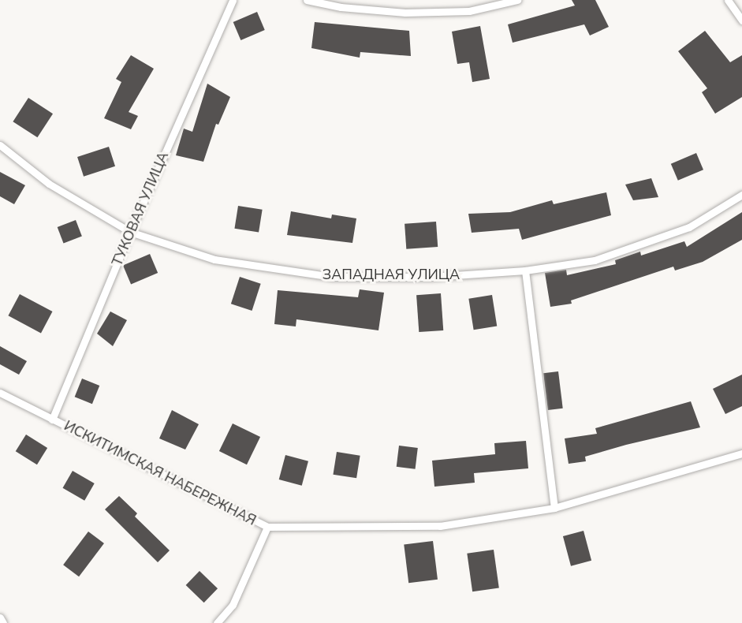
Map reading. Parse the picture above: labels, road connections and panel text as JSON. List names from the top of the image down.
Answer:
{
  "streets": {
    "lane": ["ТУКОВАЯ УЛИЦА", "ЗАПАДНАЯ УЛИЦА", "ИСКИТИМСКАЯ НАБЕРЕЖНАЯ"]
  },
  "crossings": [
    ["ТУКОВАЯ УЛИЦА", "ЗАПАДНАЯ УЛИЦА"],
    ["ТУКОВАЯ УЛИЦА", "ИСКИТИМСКАЯ НАБЕРЕЖНАЯ"]
  ]
}
